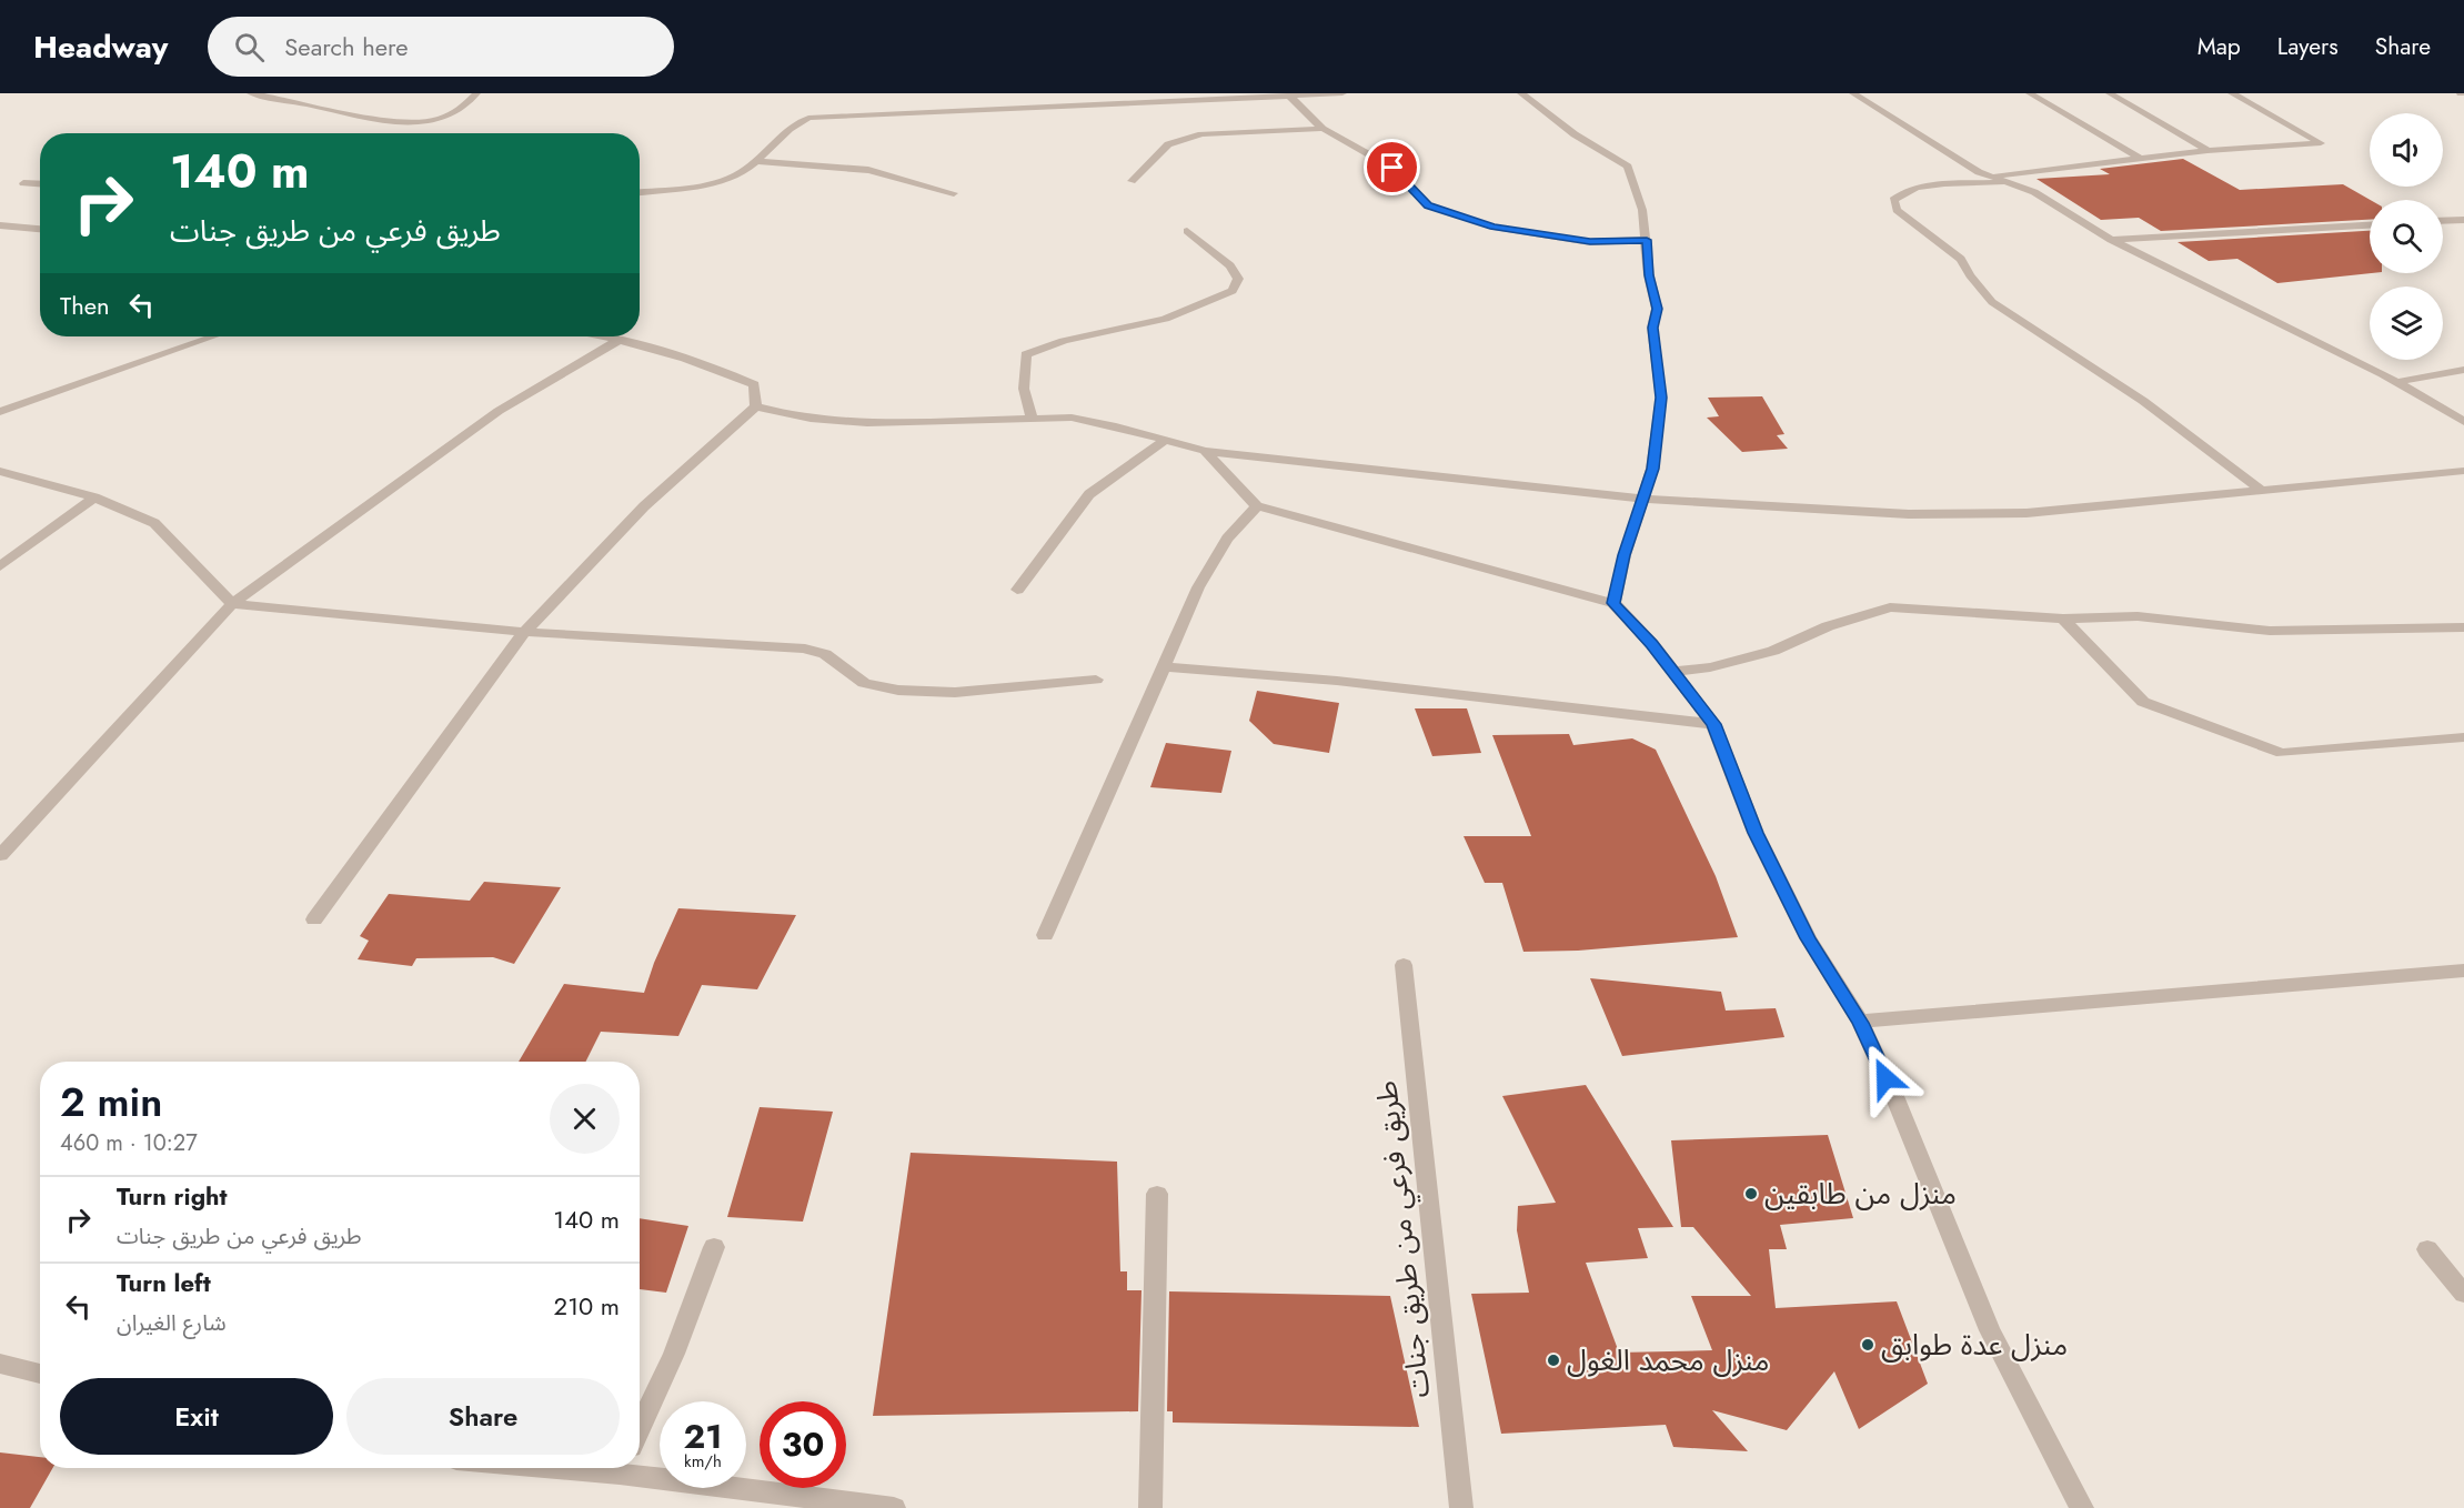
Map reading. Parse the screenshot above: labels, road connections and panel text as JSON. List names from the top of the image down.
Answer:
{
  "streets": {
    "street": ["طريق فرعي من طريق جنات"]
  },
  "places": ["منزل من طابقين", "منزل عدة طوابق", "منزل محمد الغول"],
  "page": {
    "header": "Headway",
    "search": "Search here",
    "nav": ["Map", "Layers", "Share"],
    "turn": ["140 m", "طريق فرعي من طريق جنات"],
    "then": "Then",
    "heading": ["2 min", "460 m · 10:27"],
    "list": [
      {
        "name": "Turn right",
        "note": "طريق فرعي من طريق جنات",
        "value": "140 m"
      },
      {
        "name": "Turn left",
        "note": "شارع الغيران",
        "value": "210 m"
      }
    ],
    "buttons": ["Exit", "Share"],
    "speed": "21 km/h",
    "limit": "30"
  }
}
